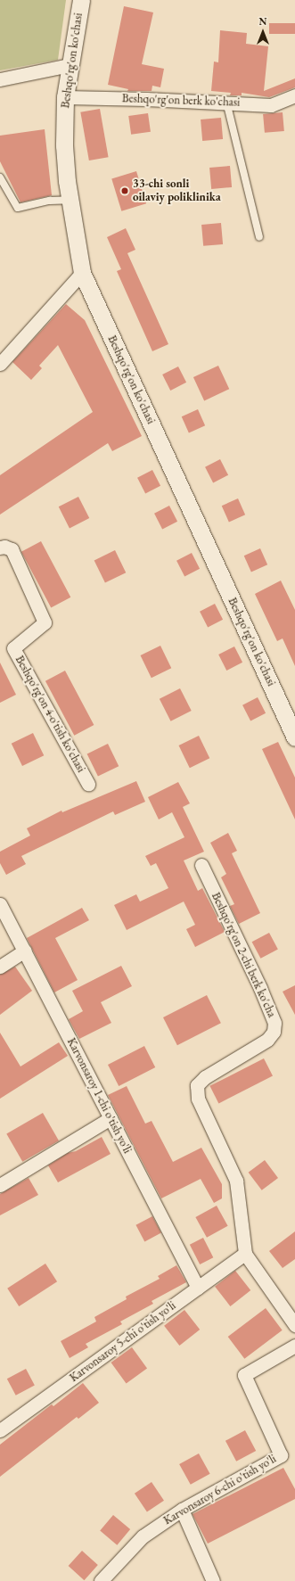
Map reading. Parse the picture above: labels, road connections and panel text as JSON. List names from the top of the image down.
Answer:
{
  "streets": {
    "street": [
      "Beshqo'rg'on ko'chasi",
      "Beshqo'rg'on berk ko'chasi",
      "Beshqo'rg'on 4-o'tish ko'chasi",
      "Beshqo'rg'on 2-chi berk ko'cha",
      "Karvonsaroy 1-chi o'tish yo'li",
      "Karvonsaroy 5-chi o'tish yo'li",
      "Karvonsaroy 6-chi o'tish yo'li"
    ]
  },
  "crossings": [
    ["Beshqo'rg'on ko'chasi", "Beshqo'rg'on berk ko'chasi"],
    ["Beshqo'rg'on 2-chi berk ko'cha", "Karvonsaroy 5-chi o'tish yo'li"],
    ["Karvonsaroy 1-chi o'tish yo'li", "Karvonsaroy 5-chi o'tish yo'li"]
  ],
  "places": ["33-chi sonli oilaviy poliklinika"],
  "north": "top"
}
